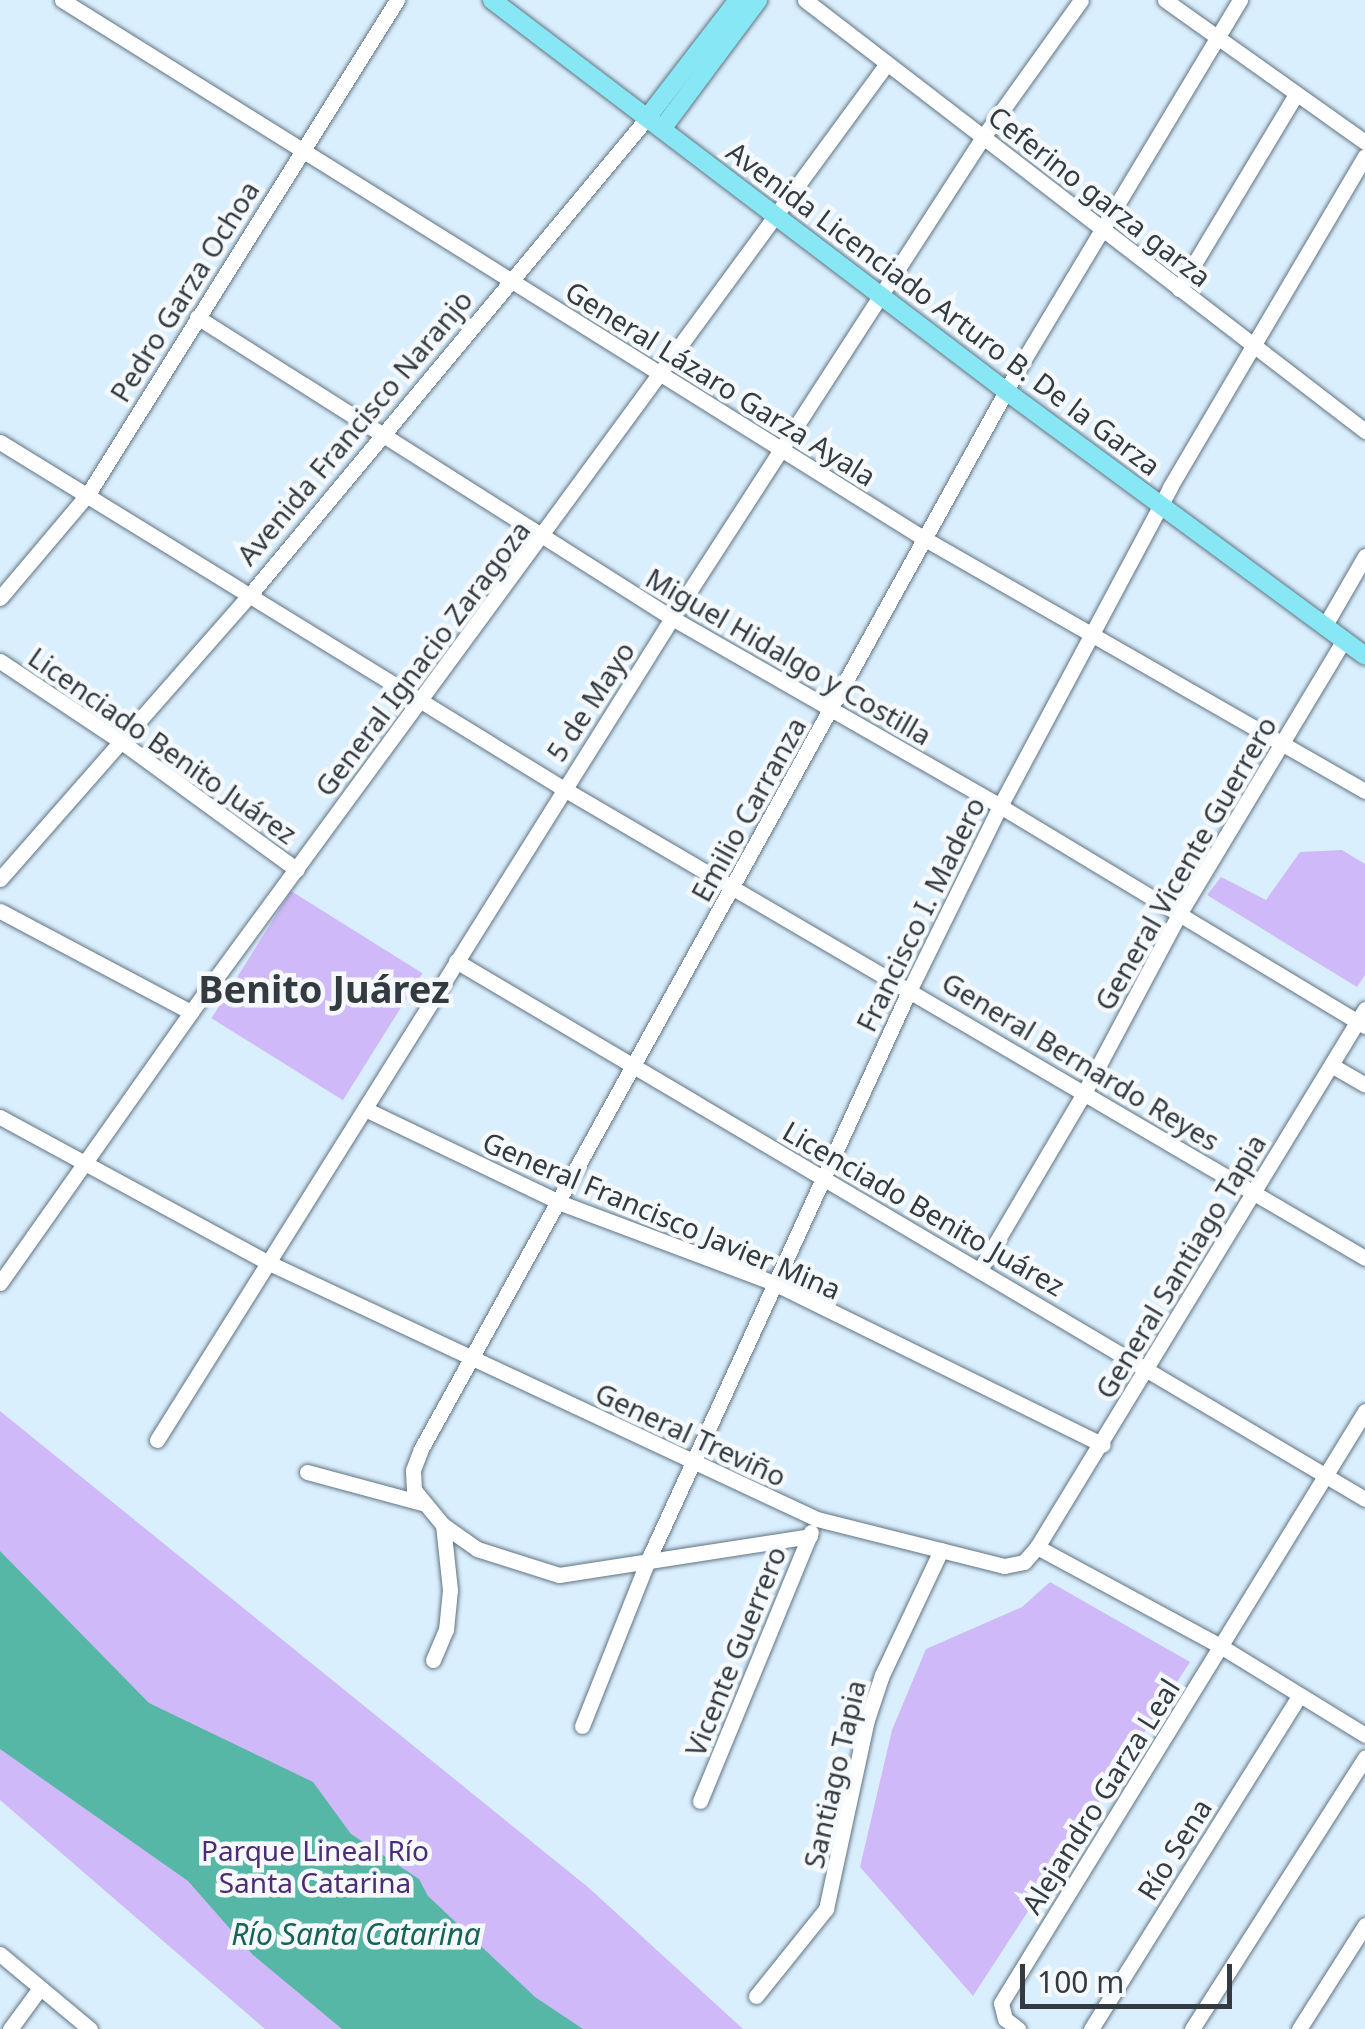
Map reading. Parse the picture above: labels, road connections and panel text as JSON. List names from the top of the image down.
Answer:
{
  "streets": {
    "main road": ["Avenida Licenciado Arturo B. De la Garza", "Avenida Francisco Naranjo"],
    "street": [
      "Ceferino garza garza",
      "Pedro Garza Ochoa",
      "General Lázaro Garza Ayala",
      "Miguel Hidalgo y Costilla",
      "General Ignacio Zaragoza",
      "5 de Mayo",
      "Licenciado Benito Juárez",
      "Emilio Carranza",
      "General Vicente Guerrero",
      "Francisco I. Madero",
      "General Bernardo Reyes",
      "General Francisco Javier Mina",
      "General Santiago Tapia",
      "General Treviño",
      "Vicente Guerrero",
      "Santiago Tapia",
      "Alejandro Garza Leal",
      "Río Sena"
    ]
  },
  "crossings": [
    ["Ceferino garza garza", "General Ignacio Zaragoza"],
    ["Ceferino garza garza", "5 de Mayo"],
    ["Ceferino garza garza", "Emilio Carranza"],
    ["Ceferino garza garza", "Francisco I. Madero"],
    ["Pedro Garza Ochoa", "General Lázaro Garza Ayala"],
    ["Pedro Garza Ochoa", "Miguel Hidalgo y Costilla"],
    ["Pedro Garza Ochoa", "General Bernardo Reyes"],
    ["Avenida Licenciado Arturo B. De la Garza", "Avenida Francisco Naranjo"],
    ["Avenida Licenciado Arturo B. De la Garza", "General Ignacio Zaragoza"],
    ["Avenida Licenciado Arturo B. De la Garza", "5 de Mayo"],
    ["Avenida Licenciado Arturo B. De la Garza", "Emilio Carranza"],
    ["Avenida Licenciado Arturo B. De la Garza", "General Vicente Guerrero"],
    ["Avenida Licenciado Arturo B. De la Garza", "Francisco I. Madero"],
    ["General Lázaro Garza Ayala", "Avenida Francisco Naranjo"],
    ["General Lázaro Garza Ayala", "General Ignacio Zaragoza"],
    ["General Lázaro Garza Ayala", "5 de Mayo"],
    ["General Lázaro Garza Ayala", "Emilio Carranza"],
    ["General Lázaro Garza Ayala", "General Vicente Guerrero"],
    ["General Lázaro Garza Ayala", "Francisco I. Madero"],
    ["Avenida Francisco Naranjo", "Miguel Hidalgo y Costilla"],
    ["Avenida Francisco Naranjo", "Licenciado Benito Juárez"],
    ["Avenida Francisco Naranjo", "General Bernardo Reyes"],
    ["Miguel Hidalgo y Costilla", "General Ignacio Zaragoza"],
    ["Miguel Hidalgo y Costilla", "5 de Mayo"],
    ["Miguel Hidalgo y Costilla", "Emilio Carranza"],
    ["Miguel Hidalgo y Costilla", "General Vicente Guerrero"],
    ["Miguel Hidalgo y Costilla", "Francisco I. Madero"],
    ["Miguel Hidalgo y Costilla", "General Santiago Tapia"],
    ["General Ignacio Zaragoza", "Licenciado Benito Juárez"],
    ["General Ignacio Zaragoza", "General Bernardo Reyes"],
    ["General Ignacio Zaragoza", "General Treviño"],
    ["5 de Mayo", "Licenciado Benito Juárez"],
    ["5 de Mayo", "General Bernardo Reyes"],
    ["5 de Mayo", "General Francisco Javier Mina"],
    ["5 de Mayo", "General Treviño"],
    ["Licenciado Benito Juárez", "Emilio Carranza"],
    ["Licenciado Benito Juárez", "General Vicente Guerrero"],
    ["Licenciado Benito Juárez", "Francisco I. Madero"],
    ["Licenciado Benito Juárez", "General Santiago Tapia"],
    ["Emilio Carranza", "General Bernardo Reyes"],
    ["Emilio Carranza", "General Francisco Javier Mina"],
    ["Emilio Carranza", "General Treviño"],
    ["General Vicente Guerrero", "General Bernardo Reyes"],
    ["Francisco I. Madero", "General Bernardo Reyes"],
    ["Francisco I. Madero", "General Francisco Javier Mina"],
    ["Francisco I. Madero", "General Treviño"],
    ["General Bernardo Reyes", "General Santiago Tapia"],
    ["General Francisco Javier Mina", "General Santiago Tapia"],
    ["General Santiago Tapia", "General Treviño"],
    ["General Treviño", "Vicente Guerrero"],
    ["General Treviño", "Santiago Tapia"]
  ],
  "districts": ["Benito Juárez"],
  "water": ["Río Santa Catarina"],
  "parks": ["Parque Lineal Río Santa Catarina"],
  "scale_bar": "100 m"
}
